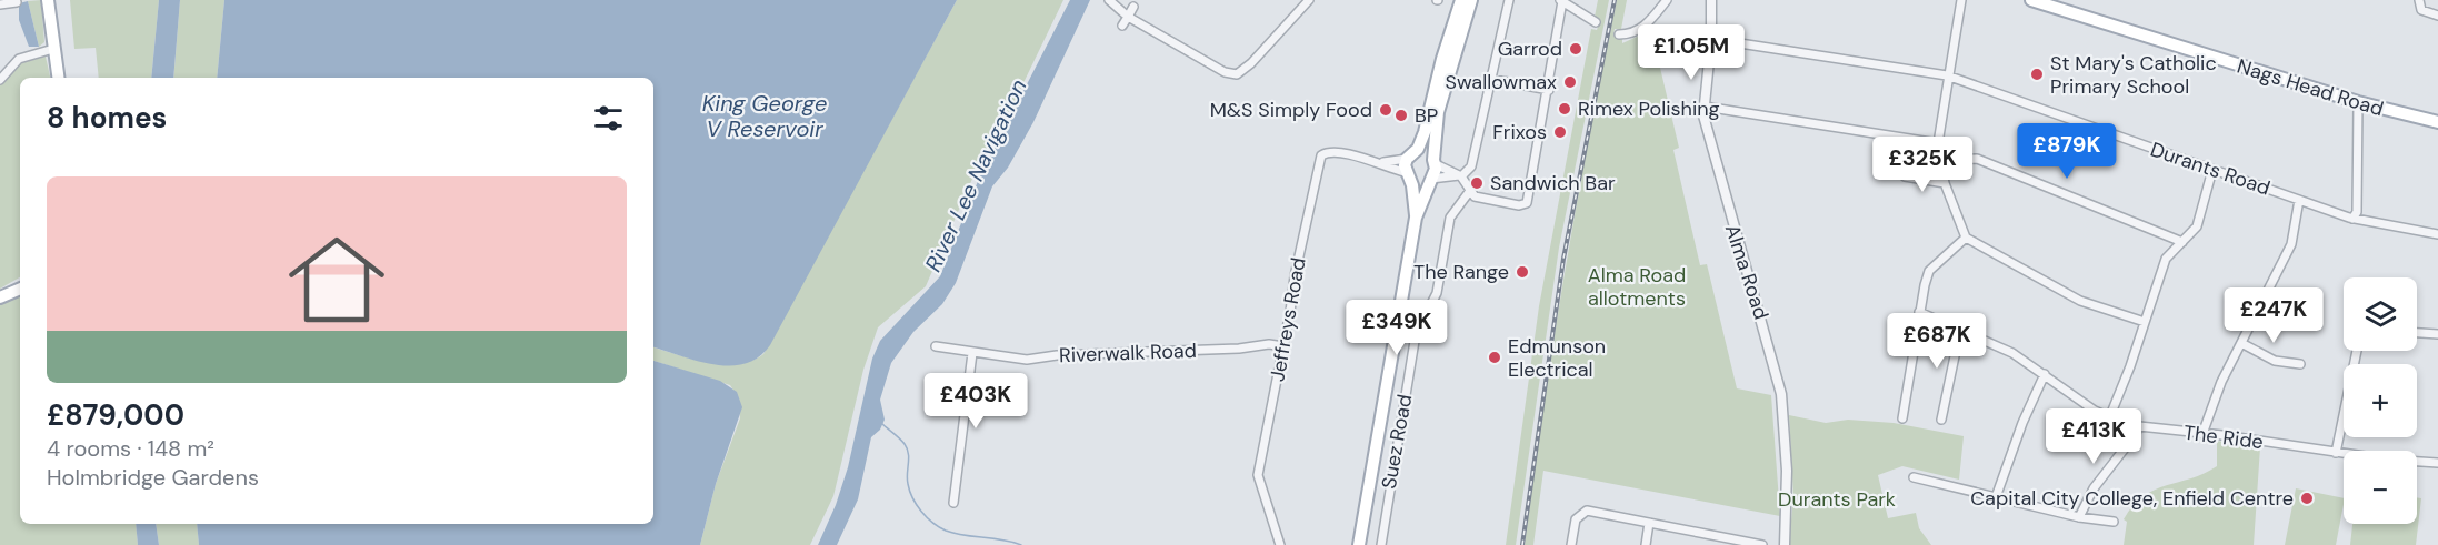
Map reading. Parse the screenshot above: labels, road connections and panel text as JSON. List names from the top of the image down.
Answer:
{
  "streets": {
    "main road": ["Nags Head Road"],
    "street": [
      "Durants Road",
      "Alma Road",
      "Jeffreys Road",
      "Riverwalk Road",
      "The Ride",
      "Suez Road"
    ]
  },
  "crossings": [
    ["Durants Road", "Alma Road"],
    ["Jeffreys Road", "Riverwalk Road"]
  ],
  "water": ["King George V Reservoir", "River Lee Navigation"],
  "parks": ["Alma Road allotments", "Durants Park"],
  "places": [
    "Garrod",
    "St Mary's Catholic Primary School",
    "Swallowmax",
    "Rimex Polishing",
    "M&S Simply Food",
    "BP",
    "Frixos",
    "Sandwich Bar",
    "The Range",
    "Edmunson Electrical",
    "Capital City College, Enfield Centre"
  ],
  "page": {
    "price": [
      "£1.05M",
      "£879K",
      "£325K",
      "£247K",
      "£349K",
      "£687K",
      "£403K",
      "£413K"
    ],
    "heading": "8 homes",
    "list": [
      {
        "name": "£879,000",
        "note": "4 rooms · 148 m² · Holmbridge Gardens"
      }
    ],
    "map_buttons": ["+", "−"]
  }
}
